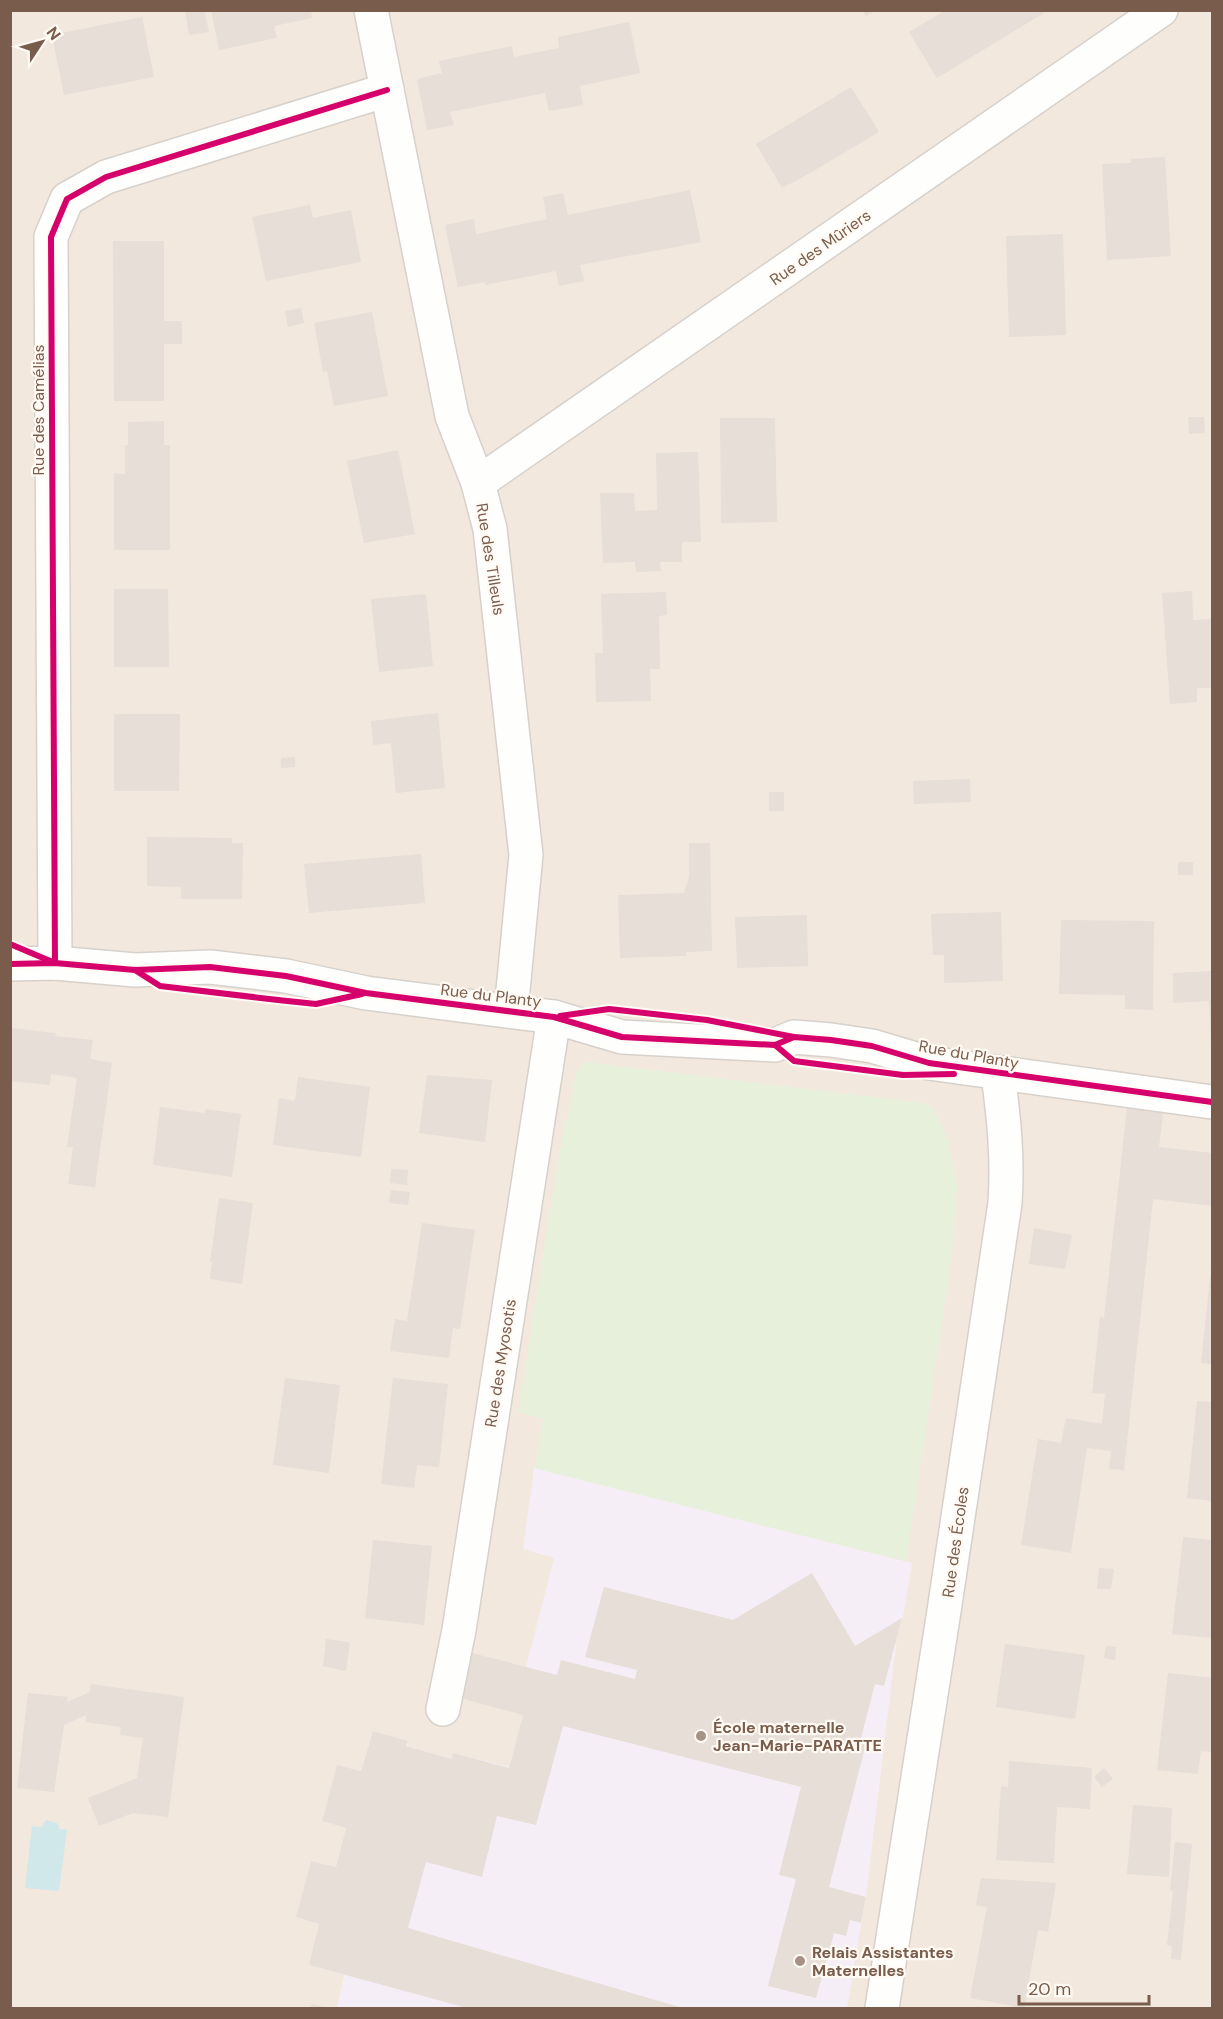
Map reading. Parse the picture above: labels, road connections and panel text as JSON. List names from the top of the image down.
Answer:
{
  "streets": {
    "street": [
      "Rue des Mûriers",
      "Rue des Camélias",
      "Rue des Tilleuls",
      "Rue du Planty",
      "Rue des Myosotis",
      "Rue des Écoles"
    ]
  },
  "crossings": [
    ["Rue des Mûriers", "Rue des Tilleuls"],
    ["Rue des Camélias", "Rue des Tilleuls"],
    ["Rue des Camélias", "Rue du Planty"],
    ["Rue des Tilleuls", "Rue du Planty"],
    ["Rue du Planty", "Rue des Myosotis"],
    ["Rue du Planty", "Rue des Écoles"]
  ],
  "places": ["École maternelle Jean-Marie-PARATTE", "Relais Assistantes Maternelles"],
  "scale_bar": "20 m",
  "north": "top right"
}
